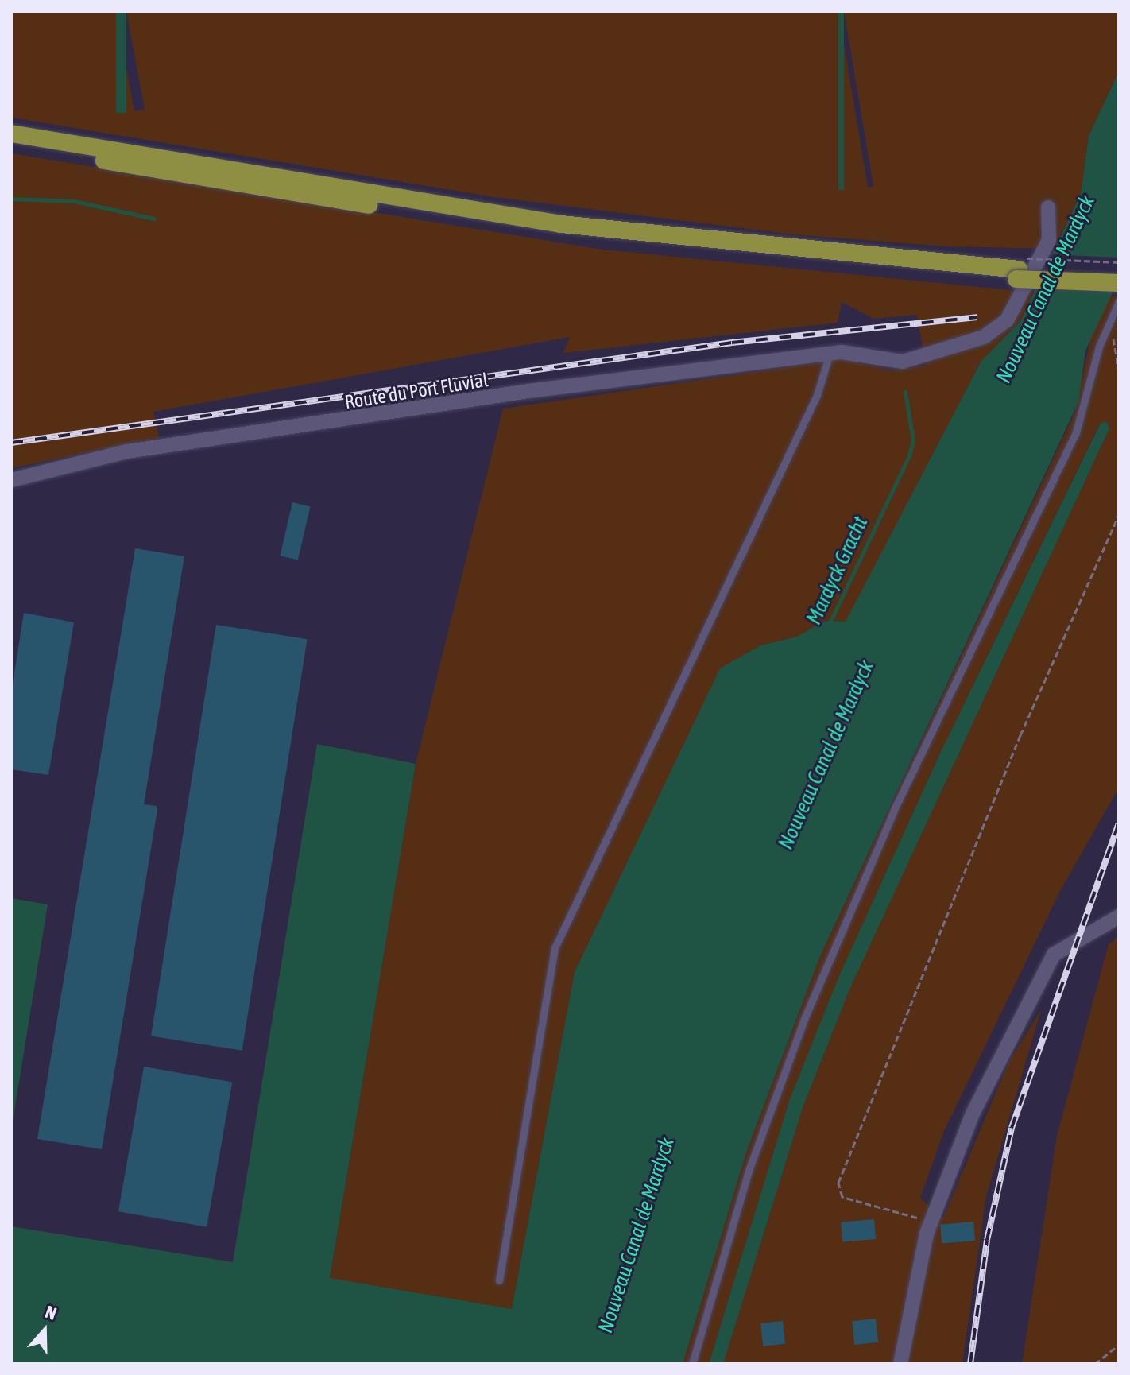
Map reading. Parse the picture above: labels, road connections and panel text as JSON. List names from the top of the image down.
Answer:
{
  "streets": {
    "street": ["Route du Port Fluvial"]
  },
  "water": ["Nouveau Canal de Mardyck", "Mardyck Gracht"],
  "north": "top"
}
